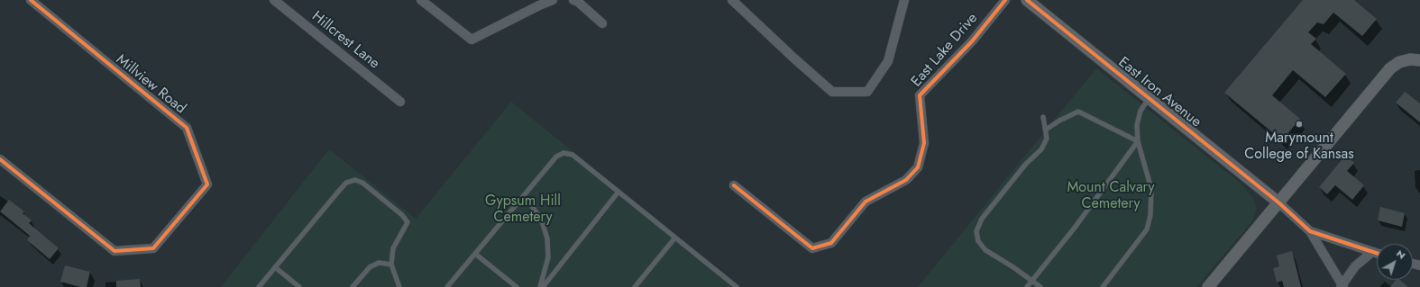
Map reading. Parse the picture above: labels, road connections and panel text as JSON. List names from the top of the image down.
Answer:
{
  "streets": {
    "street": [
      "Hillcrest Lane",
      "East Lake Drive",
      "Millview Road",
      "East Iron Avenue"
    ]
  },
  "parks": ["Mount Calvary Cemetery", "Gypsum Hill Cemetery"],
  "places": ["Marymount College of Kansas"],
  "north": "top right"
}
